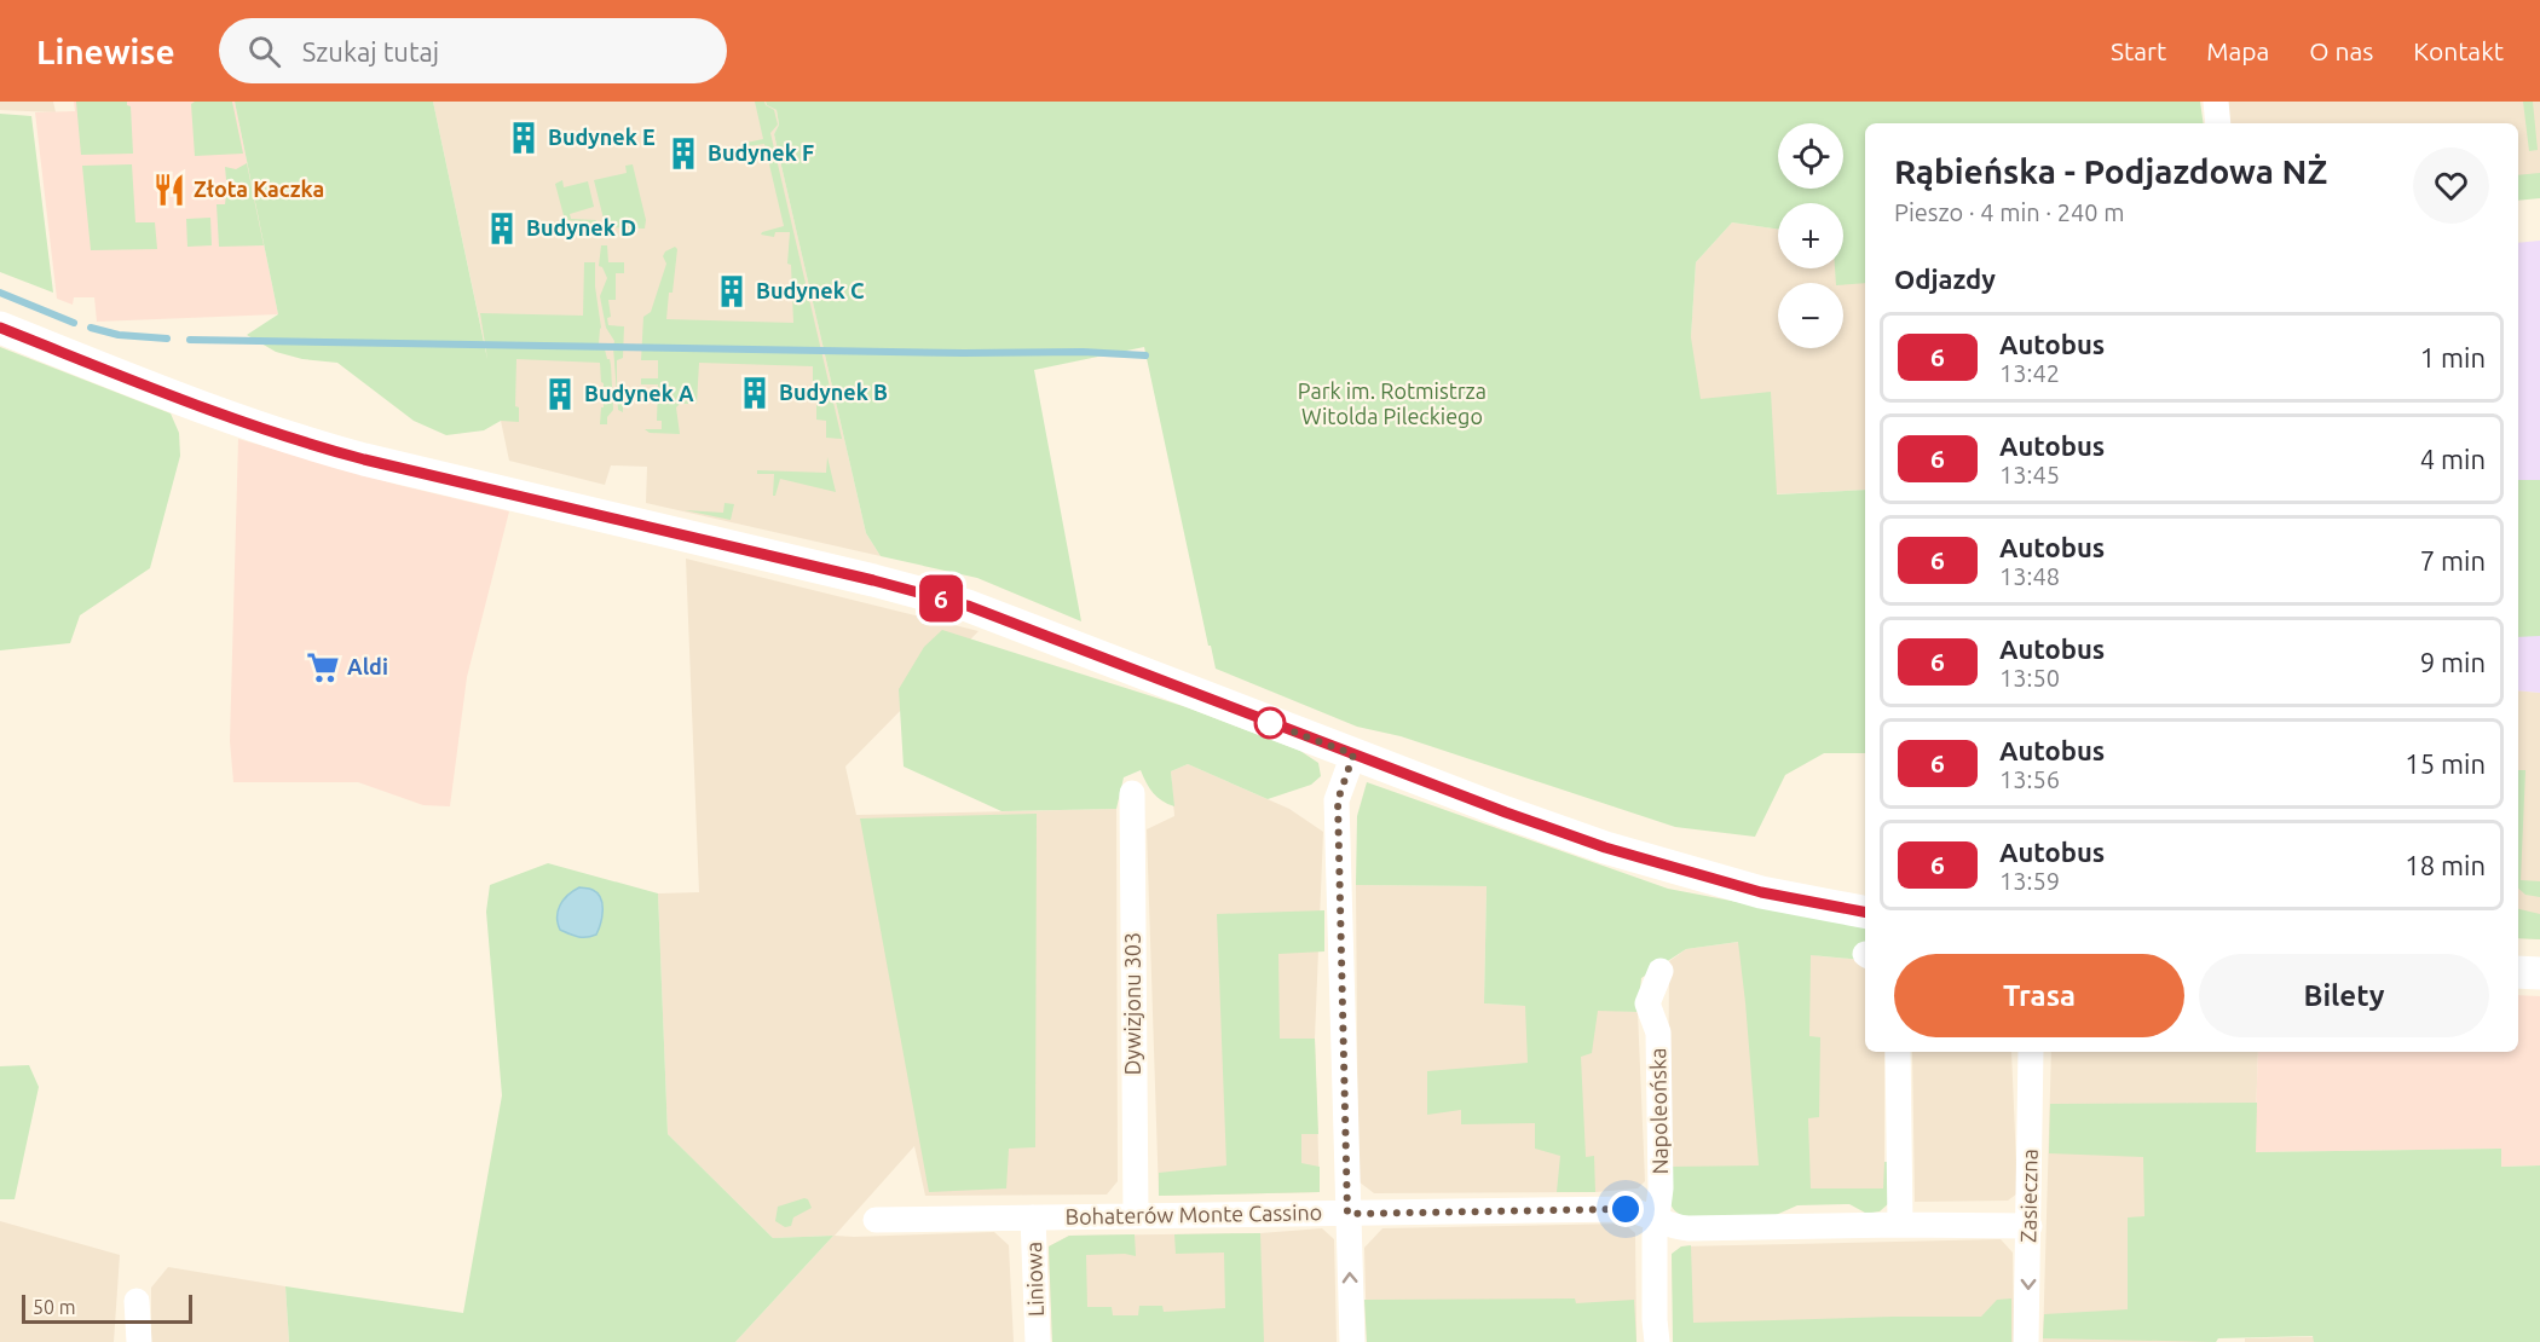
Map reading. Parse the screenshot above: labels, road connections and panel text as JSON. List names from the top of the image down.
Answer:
{
  "streets": {
    "street": [
      "Dywizjonu 303",
      "Napoleońska",
      "Zasieczna",
      "Bohaterów Monte Cassino",
      "Liniowa"
    ]
  },
  "crossings": [
    ["Dywizjonu 303", "Bohaterów Monte Cassino"],
    ["Napoleońska", "Bohaterów Monte Cassino"],
    ["Zasieczna", "Bohaterów Monte Cassino"],
    ["Bohaterów Monte Cassino", "Liniowa"]
  ],
  "one_way": ["Zasieczna"],
  "parks": ["Park im. Rotmistrza Witolda Pileckiego"],
  "places": {
    "building": [
      "Budynek E",
      "Budynek F",
      "Budynek D",
      "Budynek C",
      "Budynek B",
      "Budynek A"
    ],
    "restaurant": ["Złota Kaczka"],
    "supermarket": ["Aldi"]
  },
  "lines": ["bus line 6"],
  "scale_bar": "50 m",
  "page": {
    "header": "Linewise",
    "search": "Szukaj tutaj",
    "nav": [
      "Start",
      "Mapa",
      "O nas",
      "Kontakt"
    ],
    "on_map": "6",
    "map_buttons": ["+", "−"],
    "heading": [
      ["Rąbieńska - Podjazdowa NŻ", "Pieszo · 4 min · 240 m"],
      "Odjazdy"
    ],
    "list": [
      {
        "mark": "6",
        "name": "Autobus",
        "note": "13:42",
        "value": "1 min"
      },
      {
        "mark": "6",
        "name": "Autobus",
        "note": "13:45",
        "value": "4 min"
      },
      {
        "mark": "6",
        "name": "Autobus",
        "note": "13:48",
        "value": "7 min"
      },
      {
        "mark": "6",
        "name": "Autobus",
        "note": "13:50",
        "value": "9 min"
      },
      {
        "mark": "6",
        "name": "Autobus",
        "note": "13:56",
        "value": "15 min"
      },
      {
        "mark": "6",
        "name": "Autobus",
        "note": "13:59",
        "value": "18 min"
      }
    ],
    "buttons": ["Trasa", "Bilety"],
    "scale": "50 m"
  }
}
